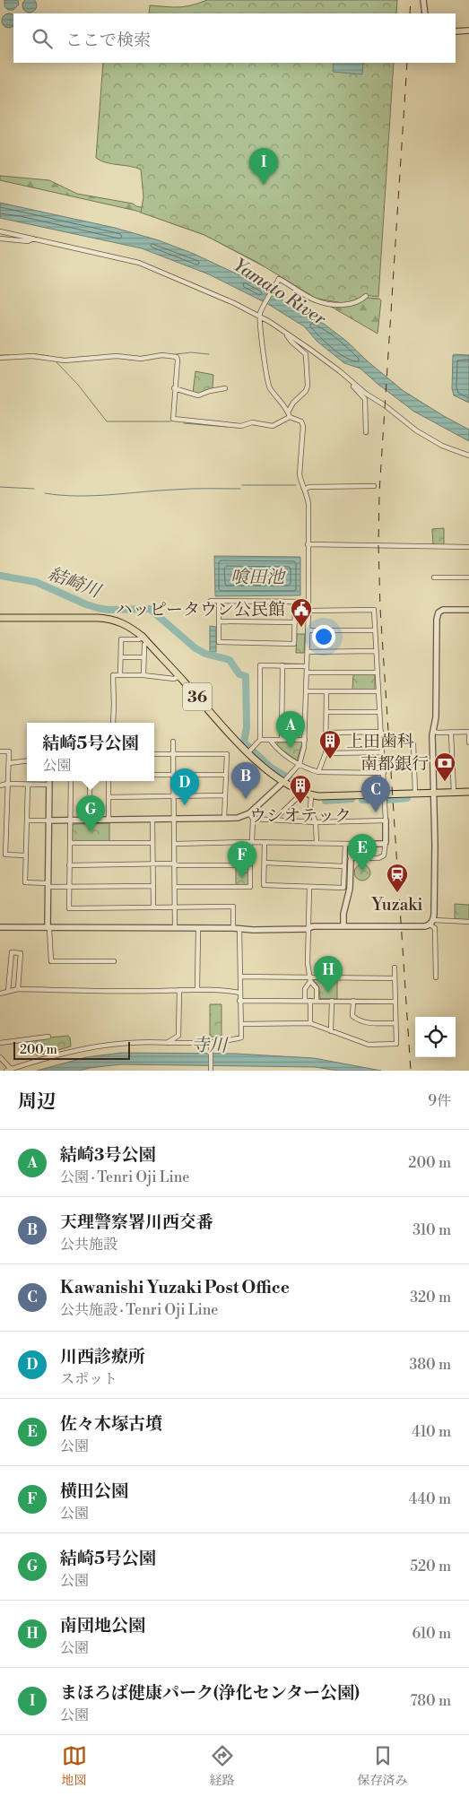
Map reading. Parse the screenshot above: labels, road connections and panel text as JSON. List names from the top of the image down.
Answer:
{
  "streets": {
    "main road": ["36"]
  },
  "water": [
    "Yamato River",
    "喰田池",
    "結崎川",
    "寺川"
  ],
  "places": {
    "public building": ["ハッピータウン公民館"],
    "building": ["上田歯科", "ウシオテック"],
    "bank": ["南都銀行"],
    "station": ["Yuzaki"]
  },
  "scale_bar": "200 m",
  "page": {
    "search": "ここで検索",
    "pins": [
      "I",
      "A",
      "B",
      "D",
      "C",
      "G",
      "E",
      "F",
      "H"
    ],
    "popup": ["結崎5号公園", "公園"],
    "scale": "200 m",
    "heading": ["周辺", "9件"],
    "list": [
      {
        "mark": "A",
        "name": "結崎3号公園",
        "note": "公園 · Tenri Oji Line",
        "value": "200 m"
      },
      {
        "mark": "B",
        "name": "天理警察署川西交番",
        "note": "公共施設",
        "value": "310 m"
      },
      {
        "mark": "C",
        "name": "Kawanishi Yuzaki Post Office",
        "note": "公共施設 · Tenri Oji Line",
        "value": "320 m"
      },
      {
        "mark": "D",
        "name": "川西診療所",
        "note": "スポット",
        "value": "380 m"
      },
      {
        "mark": "E",
        "name": "佐々木塚古墳",
        "note": "公園",
        "value": "410 m"
      },
      {
        "mark": "F",
        "name": "横田公園",
        "note": "公園",
        "value": "440 m"
      },
      {
        "mark": "G",
        "name": "結崎5号公園",
        "note": "公園",
        "value": "520 m"
      },
      {
        "mark": "H",
        "name": "南団地公園",
        "note": "公園",
        "value": "610 m"
      },
      {
        "mark": "I",
        "name": "まほろば健康パーク(浄化センター公園)",
        "note": "公園",
        "value": "780 m"
      }
    ],
    "nav": ["地図", "経路", "保存済み"]
  }
}
